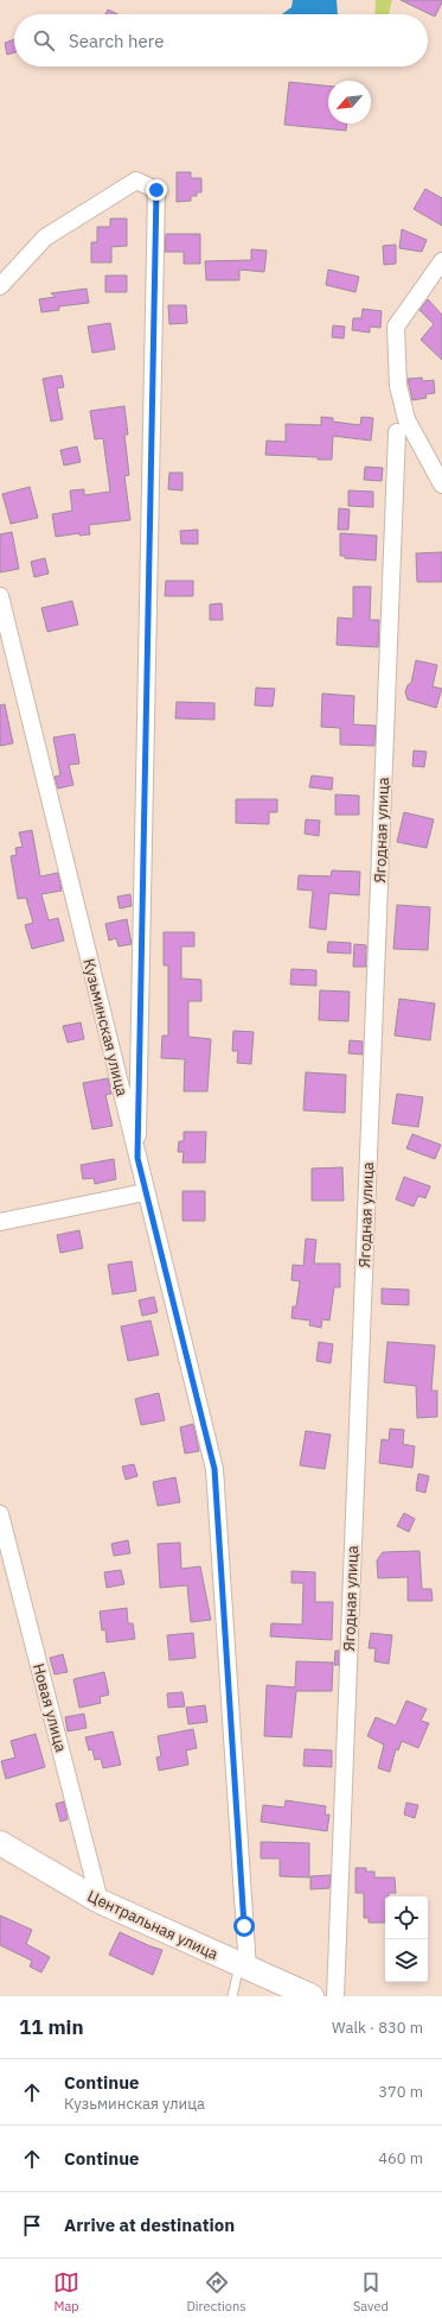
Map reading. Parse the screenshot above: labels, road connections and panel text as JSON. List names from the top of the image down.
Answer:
{
  "streets": {
    "street": [
      "Ягодная улица",
      "Кузьминская улица",
      "Новая улица",
      "Центральная улица"
    ]
  },
  "crossings": [
    ["Кузьминская улица", "Центральная улица"],
    ["Новая улица", "Центральная улица"]
  ],
  "north": "bottom left",
  "page": {
    "search": "Search here",
    "heading": ["11 min", "Walk · 830 m"],
    "list": [
      ["Continue", "Кузьминская улица", "370 m"],
      ["Continue", "460 m"],
      "Arrive at destination"
    ],
    "nav": ["Map", "Directions", "Saved"]
  }
}
